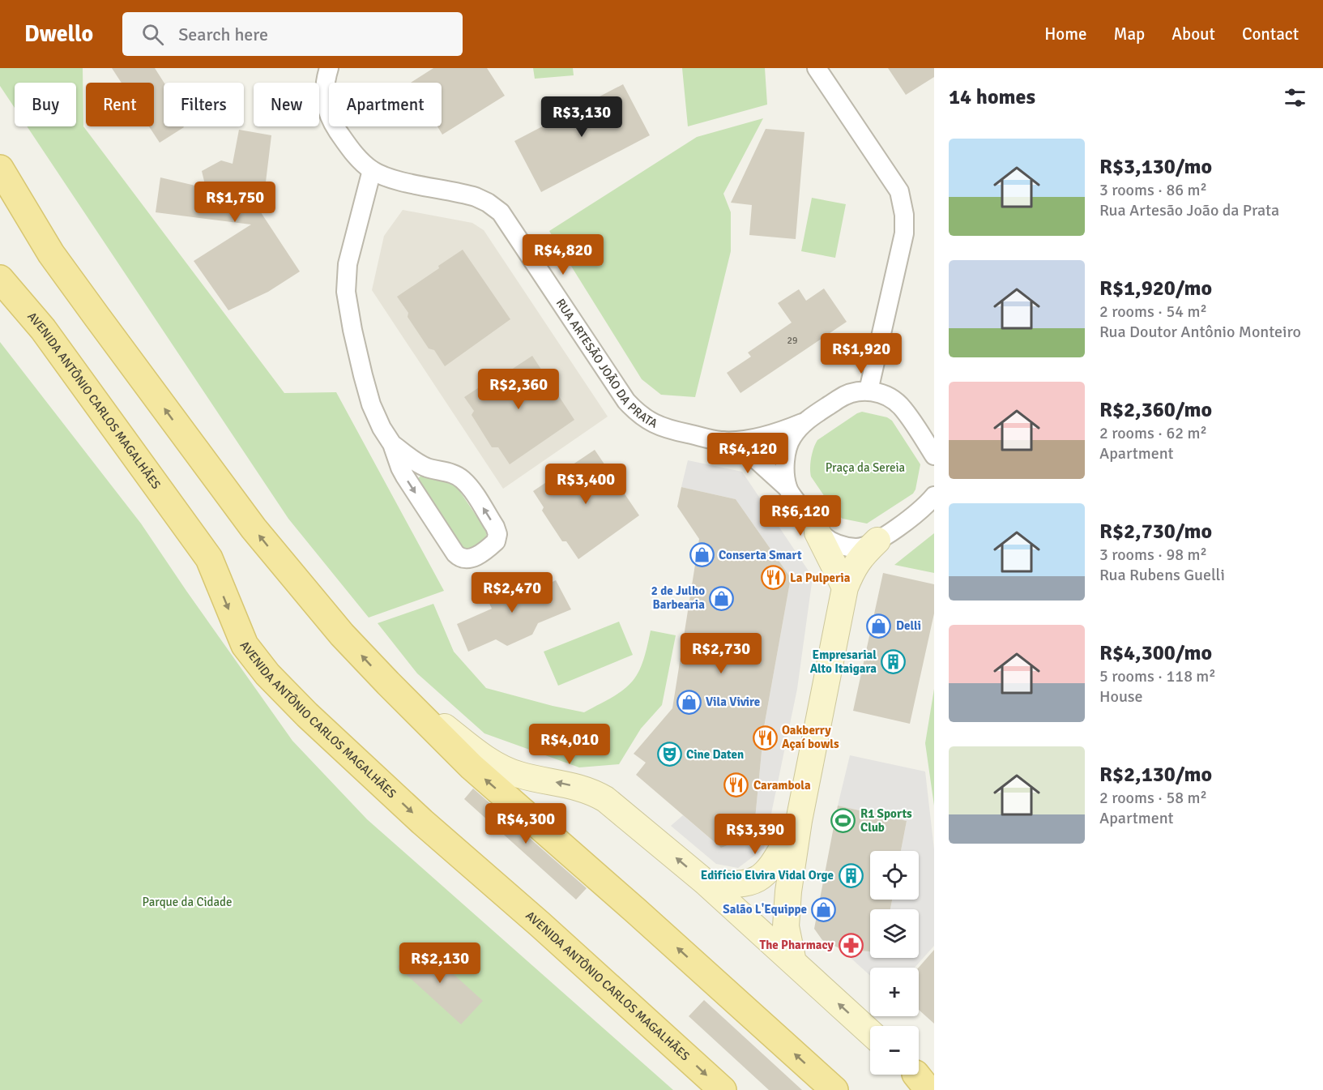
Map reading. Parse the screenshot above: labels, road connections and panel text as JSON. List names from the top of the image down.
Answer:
{
  "streets": {
    "main road": ["AVENIDA ANTÔNIO CARLOS MAGALHÃES"],
    "street": ["RUA ARTESÃO JOÃO DA PRATA"]
  },
  "parks": ["Praça da Sereia", "Parque da Cidade"],
  "places": {
    "shop": [
      "Conserta Smart",
      "2 de Julho Barbearia",
      "Delli",
      "Vila Vivire",
      "Salão L'Equippe"
    ],
    "restaurant": ["La Pulperia", "Oakberry Açaí bowls", "Carambola"],
    "building": ["Empresarial Alto Itaigara", "Edifício Elvira Vidal Orge"],
    "theatre": ["Cine Daten"],
    "sports": ["R1 Sports Club"],
    "pharmacy": ["The Pharmacy"]
  },
  "house_numbers": ["29"],
  "page": {
    "header": "Dwello",
    "search": "Search here",
    "nav": [
      "Home",
      "Map",
      "About",
      "Contact"
    ],
    "heading": "14 homes",
    "chip": [
      "Buy",
      "Rent",
      "Filters",
      "New",
      "Apartment"
    ],
    "price": [
      "R$3,130",
      "R$1,750",
      "R$4,820",
      "R$1,920",
      "R$2,360",
      "R$4,120",
      "R$3,400",
      "R$6,120",
      "R$2,470",
      "R$2,730",
      "R$4,010",
      "R$4,300",
      "R$3,390",
      "R$2,130"
    ],
    "list": [
      {
        "name": "R$3,130/mo",
        "note": "3 rooms · 86 m² · Rua Artesão João da Prata"
      },
      {
        "name": "R$1,920/mo",
        "note": "2 rooms · 54 m² · Rua Doutor Antônio Monteiro"
      },
      {
        "name": "R$2,360/mo",
        "note": "2 rooms · 62 m² · Apartment"
      },
      {
        "name": "R$2,730/mo",
        "note": "3 rooms · 98 m² · Rua Rubens Guelli"
      },
      {
        "name": "R$4,300/mo",
        "note": "5 rooms · 118 m² · House"
      },
      {
        "name": "R$2,130/mo",
        "note": "2 rooms · 58 m² · Apartment"
      }
    ],
    "map_buttons": ["+", "−"]
  }
}
